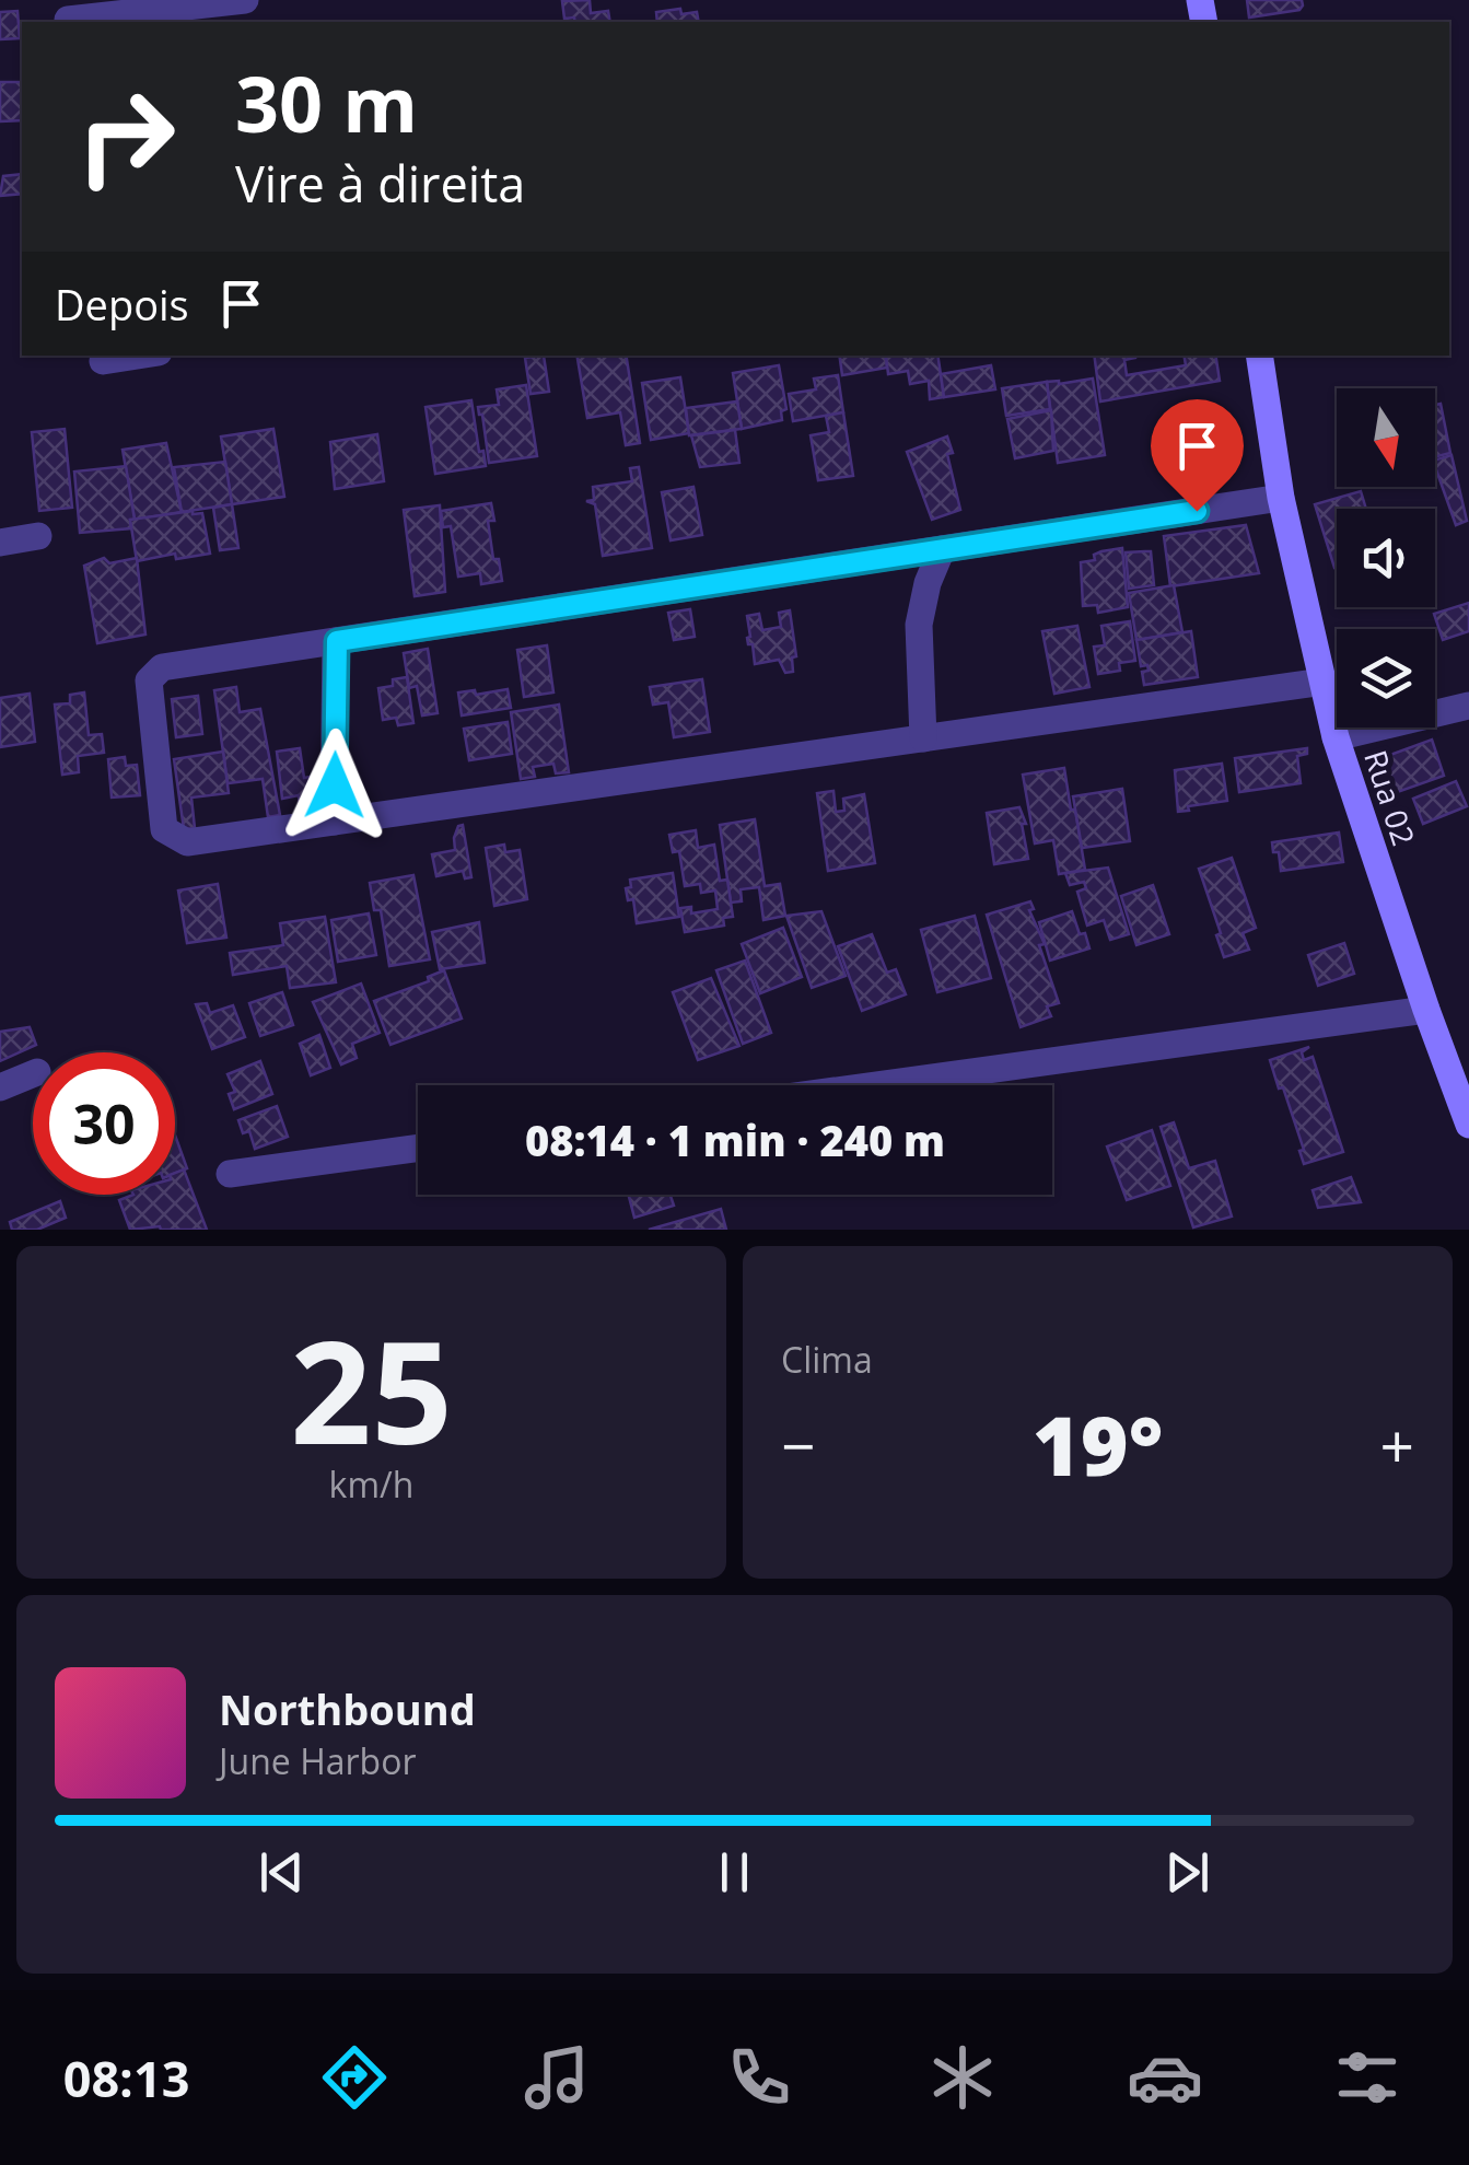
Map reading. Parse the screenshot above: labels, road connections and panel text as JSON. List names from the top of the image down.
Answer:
{
  "streets": {
    "street": ["Rua 02"]
  },
  "north": "bottom",
  "page": {
    "turn": ["30 m", "Vire à direita"],
    "then": "Depois",
    "limit": "30",
    "trip": "08:14 · 1 min · 240 m",
    "tile": [
      ["25", "km/h"],
      "Clima"
    ],
    "heat": ["−", "19°", "+"],
    "song": ["Northbound", "June Harbor"],
    "tabs": "08:13"
  }
}
